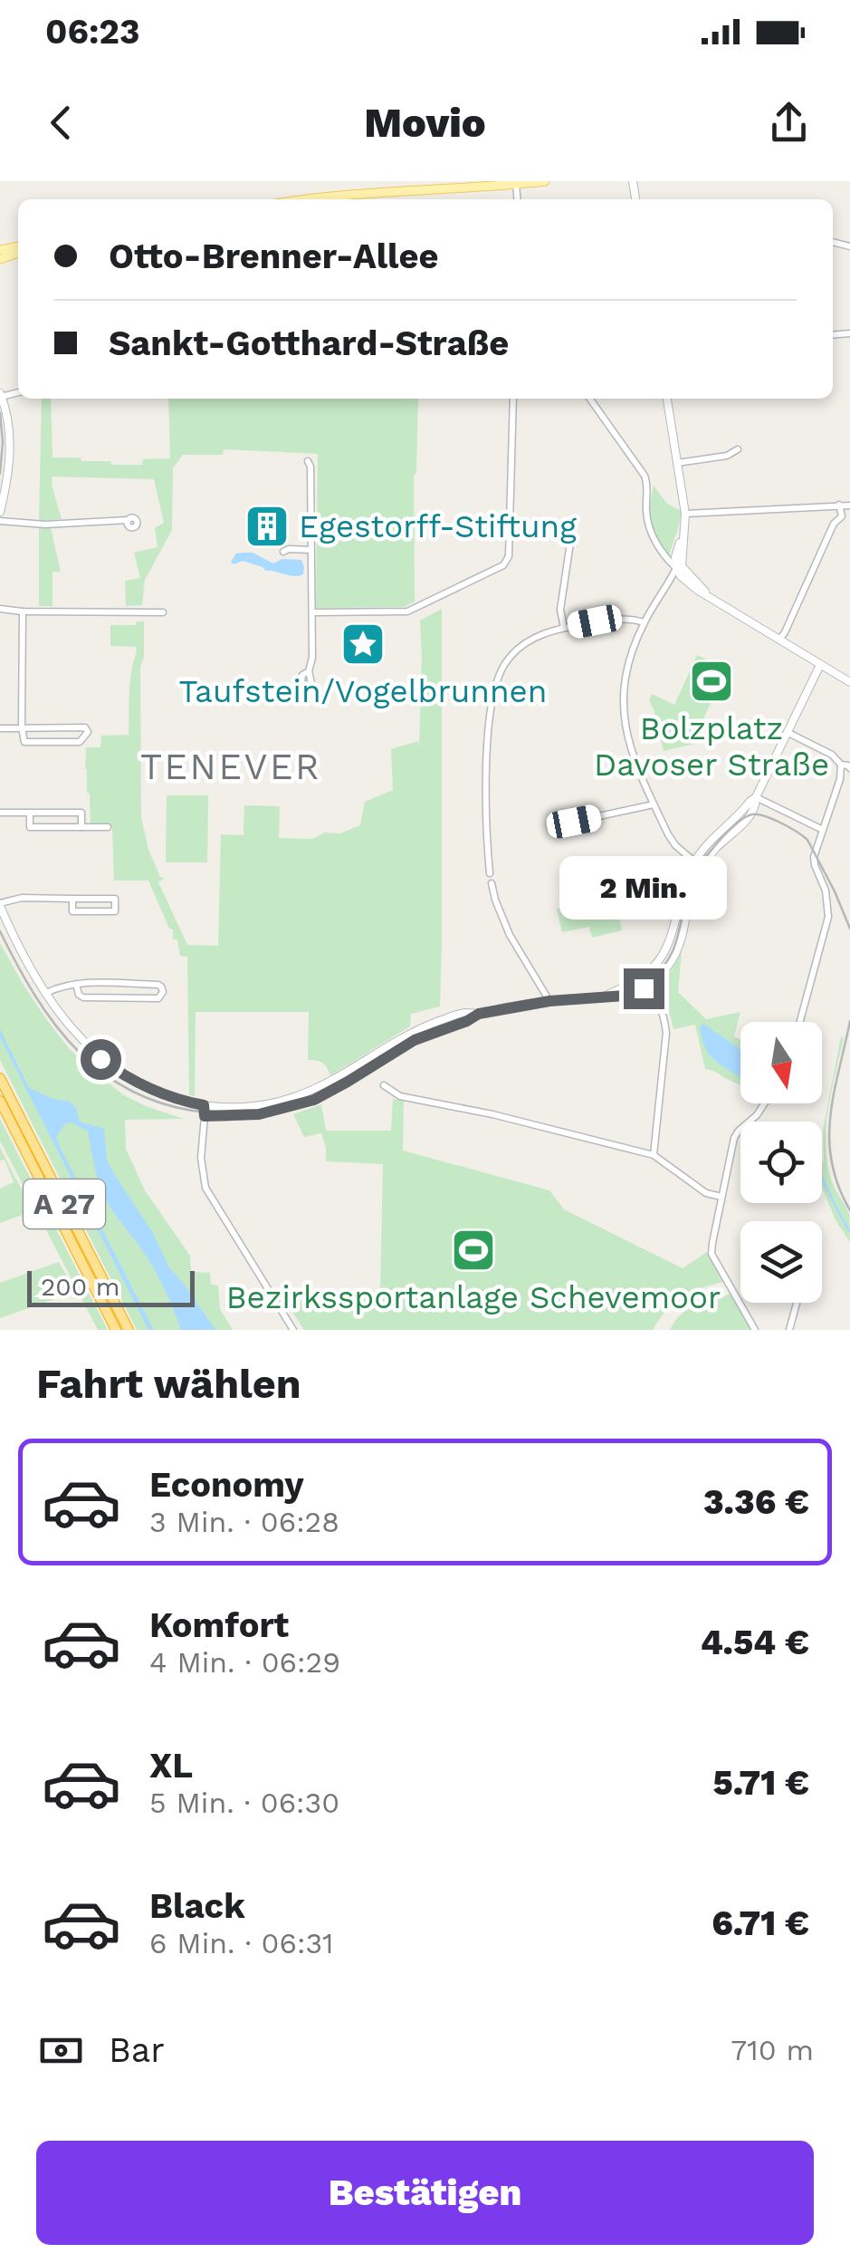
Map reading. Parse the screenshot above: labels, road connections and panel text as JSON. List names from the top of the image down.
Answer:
{
  "streets": {
    "highway": ["A 27"]
  },
  "districts": ["TENEVER"],
  "places": {
    "building": ["Egestorff-Stiftung"],
    "place": ["Taufstein/Vogelbrunnen"],
    "sports": ["Bolzplatz Davoser Straße", "Bezirkssportanlage Schevemoor"]
  },
  "scale_bar": "200 m",
  "north": "bottom",
  "page": {
    "status": "06:23",
    "header": "Movio",
    "banner": ["Otto-Brenner-Allee", "Sankt-Gotthard-Straße"],
    "bubble": "2 Min.",
    "scale": "200 m",
    "heading": "Fahrt wählen",
    "list": [
      {
        "name": "Economy",
        "note": "3 Min. · 06:28",
        "value": "3.36 €"
      },
      {
        "name": "Komfort",
        "note": "4 Min. · 06:29",
        "value": "4.54 €"
      },
      {
        "name": "XL",
        "note": "5 Min. · 06:30",
        "value": "5.71 €"
      },
      {
        "name": "Black",
        "note": "6 Min. · 06:31",
        "value": "6.71 €"
      }
    ],
    "pay": ["Bar", "710 m"],
    "buttons": "Bestätigen"
  }
}
